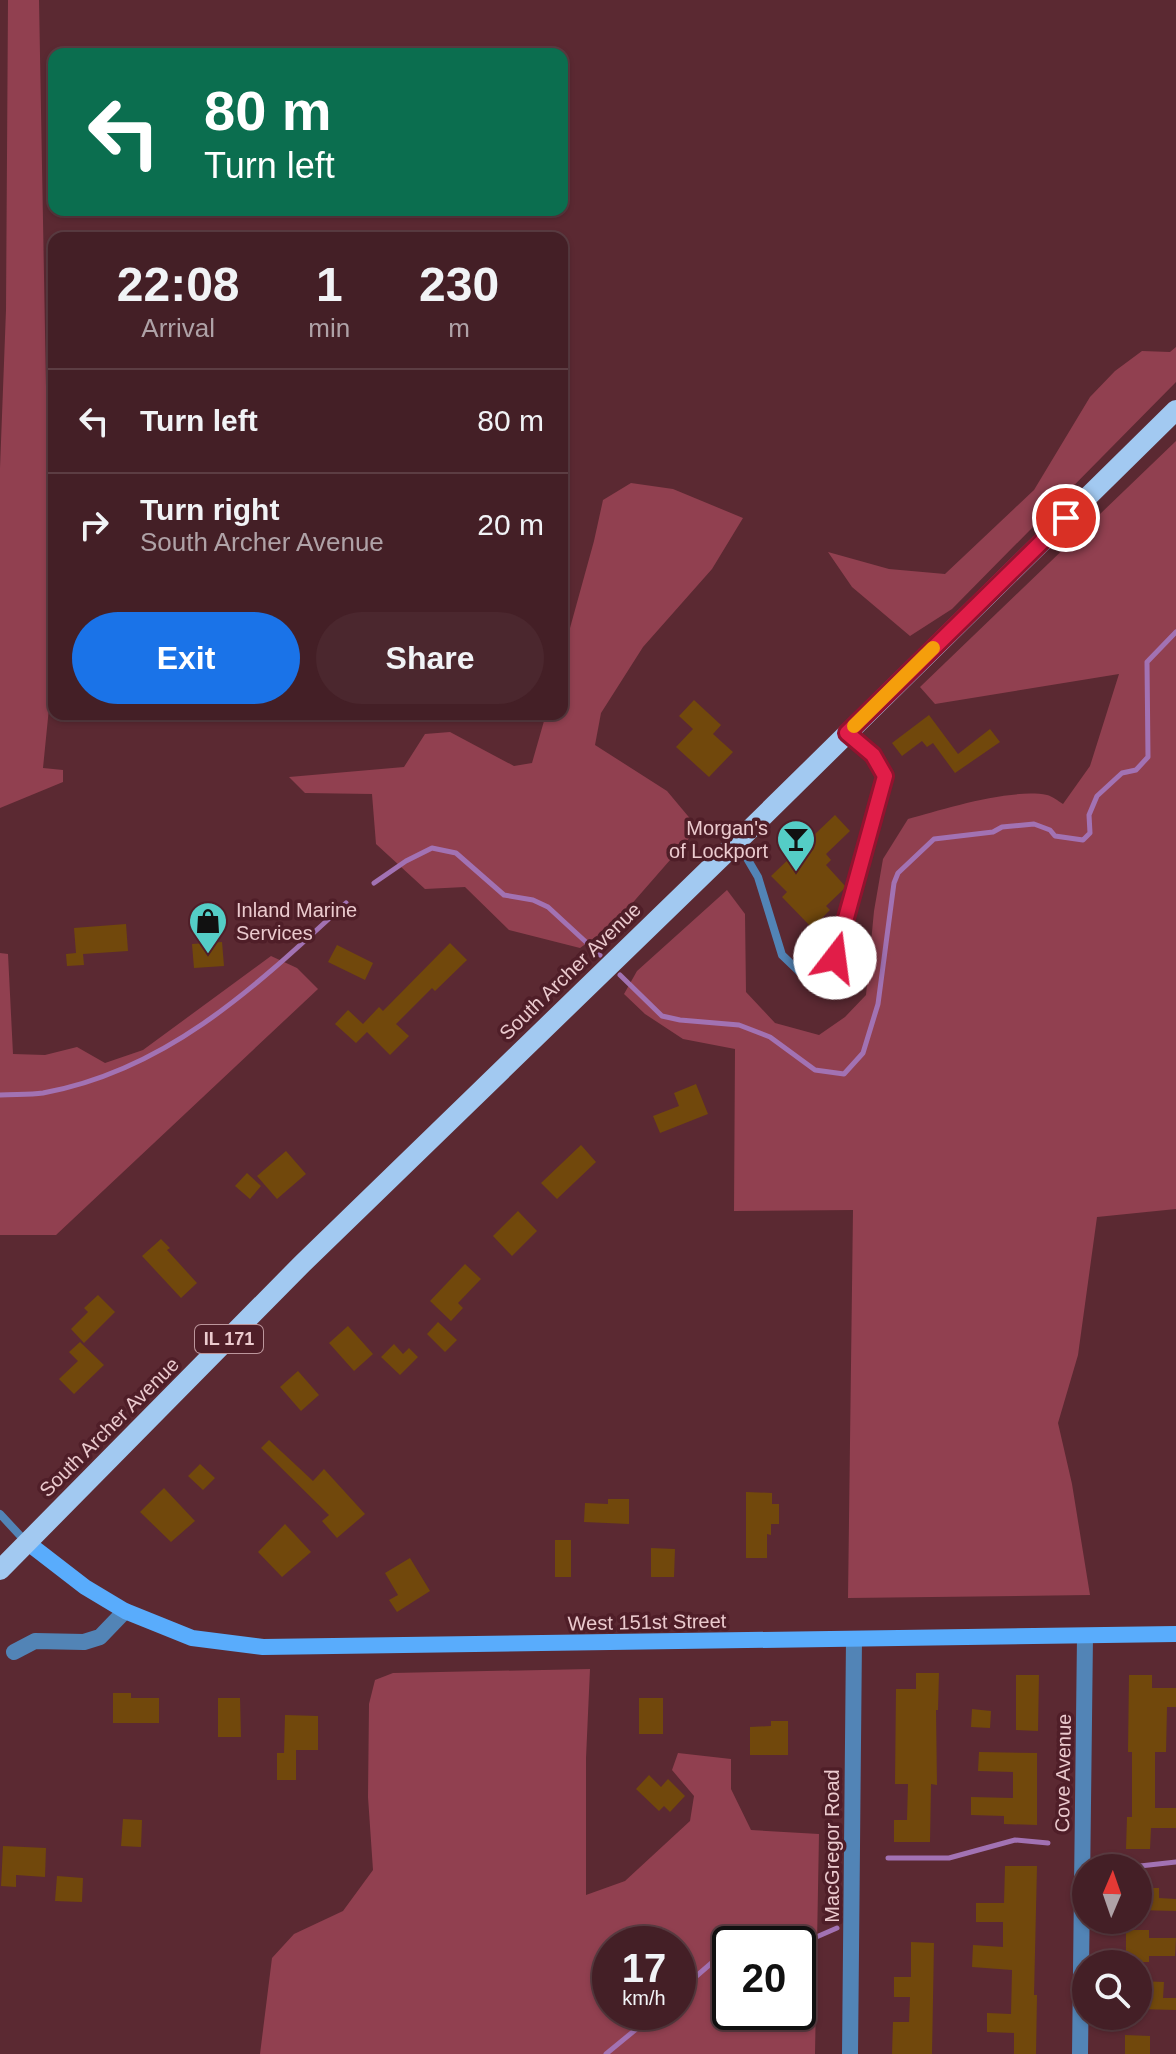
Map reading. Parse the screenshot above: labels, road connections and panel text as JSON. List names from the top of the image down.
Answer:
{
  "streets": {
    "main road": ["South Archer Avenue", "IL 171"],
    "street": ["West 151st Street", "Cove Avenue", "MacGregor Road"]
  },
  "crossings": [
    ["South Archer Avenue", "West 151st Street"],
    ["West 151st Street", "Cove Avenue"],
    ["West 151st Street", "MacGregor Road"]
  ],
  "places": {
    "bar": ["Morgan's of Lockport"],
    "shop": ["Inland Marine Services"]
  },
  "north": "top",
  "page": {
    "turn": ["80 m", "Turn left"],
    "eta": [
      "22:08",
      "Arrival",
      "1",
      "min",
      "230",
      "m"
    ],
    "list": [
      {
        "name": "Turn left",
        "value": "80 m"
      },
      {
        "name": "Turn right",
        "note": "South Archer Avenue",
        "value": "20 m"
      }
    ],
    "buttons": ["Exit", "Share"],
    "speed": "17 km/h",
    "limit": "20"
  }
}
